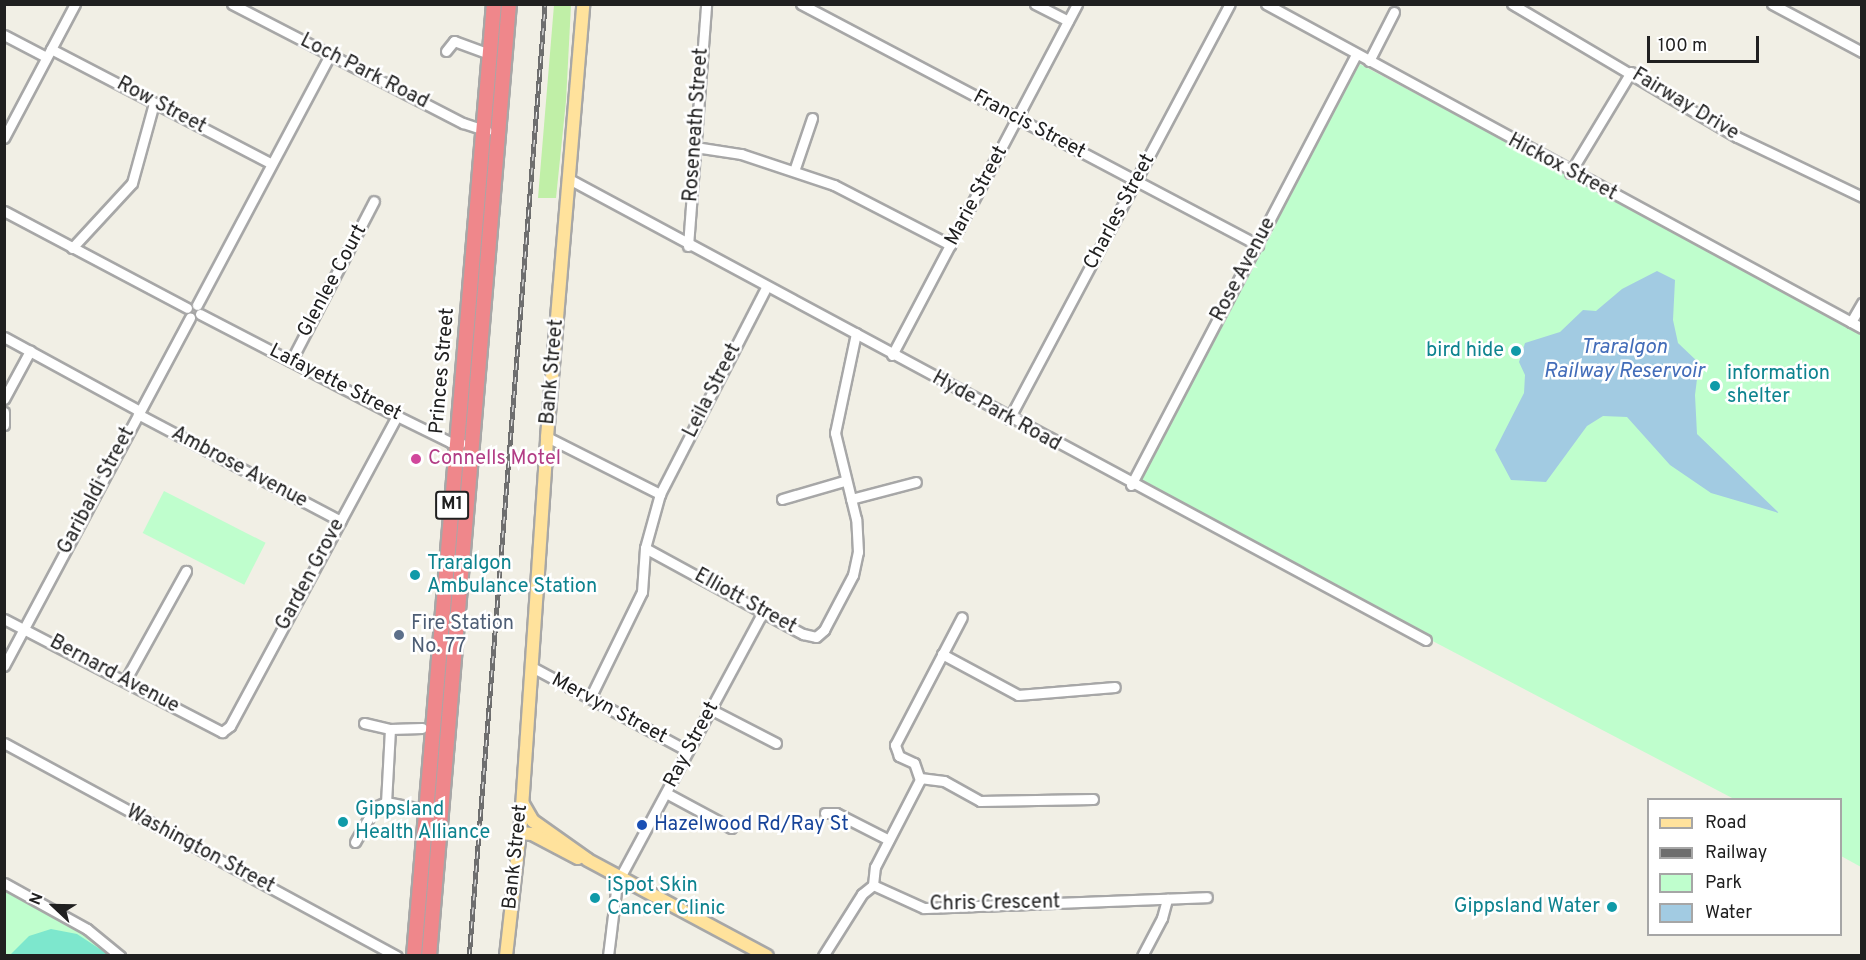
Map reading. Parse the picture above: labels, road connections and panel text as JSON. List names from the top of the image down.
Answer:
{
  "streets": {
    "highway": ["Princes Street", "M1"],
    "main road": ["Bank Street"],
    "street": [
      "Loch Park Road",
      "Fairway Drive",
      "Row Street",
      "Roseneath Street",
      "Francis Street",
      "Hickox Street",
      "Marie Street",
      "Charles Street",
      "Rose Avenue",
      "Glenlee Court",
      "Lafayette Street",
      "Leila Street",
      "Hyde Park Road",
      "Ambrose Avenue",
      "Garibaldi Street",
      "Garden Grove",
      "Elliott Street",
      "Bernard Avenue",
      "Mervyn Street",
      "Ray Street",
      "Washington Street",
      "Chris Crescent"
    ]
  },
  "crossings": [
    ["Loch Park Road", "Princes Street"],
    ["Loch Park Road", "Garibaldi Street"],
    ["Row Street", "Garibaldi Street"],
    ["Roseneath Street", "Hyde Park Road"],
    ["Francis Street", "Marie Street"],
    ["Francis Street", "Charles Street"],
    ["Francis Street", "Rose Avenue"],
    ["Hickox Street", "Rose Avenue"],
    ["Marie Street", "Hyde Park Road"],
    ["Charles Street", "Hyde Park Road"],
    ["Rose Avenue", "Hyde Park Road"],
    ["Glenlee Court", "Lafayette Street"],
    ["Princes Street", "Lafayette Street"],
    ["Bank Street", "Hyde Park Road"],
    ["Bank Street", "Mervyn Street"],
    ["Lafayette Street", "Garibaldi Street"],
    ["Lafayette Street", "Garden Grove"],
    ["Leila Street", "Hyde Park Road"],
    ["Leila Street", "Elliott Street"],
    ["Leila Street", "Mervyn Street"],
    ["Hyde Park Road", "Elliott Street"],
    ["Ambrose Avenue", "Garibaldi Street"],
    ["Ambrose Avenue", "Garden Grove"],
    ["Garibaldi Street", "Bernard Avenue"],
    ["Garden Grove", "Bernard Avenue"],
    ["Elliott Street", "Ray Street"],
    ["Mervyn Street", "Ray Street"]
  ],
  "water": ["Traralgon Railway Reservoir"],
  "places": [
    "bird hide",
    "information shelter",
    "Connells Motel",
    "Traralgon Ambulance Station",
    "Fire Station No. 77",
    "Gippsland Health Alliance",
    "Hazelwood Rd/Ray St",
    "iSpot Skin Cancer Clinic",
    "Gippsland Water"
  ],
  "legend": [
    "Road",
    "Railway",
    "Park",
    "Water"
  ],
  "scale_bar": "100 m",
  "north": "left"
}
